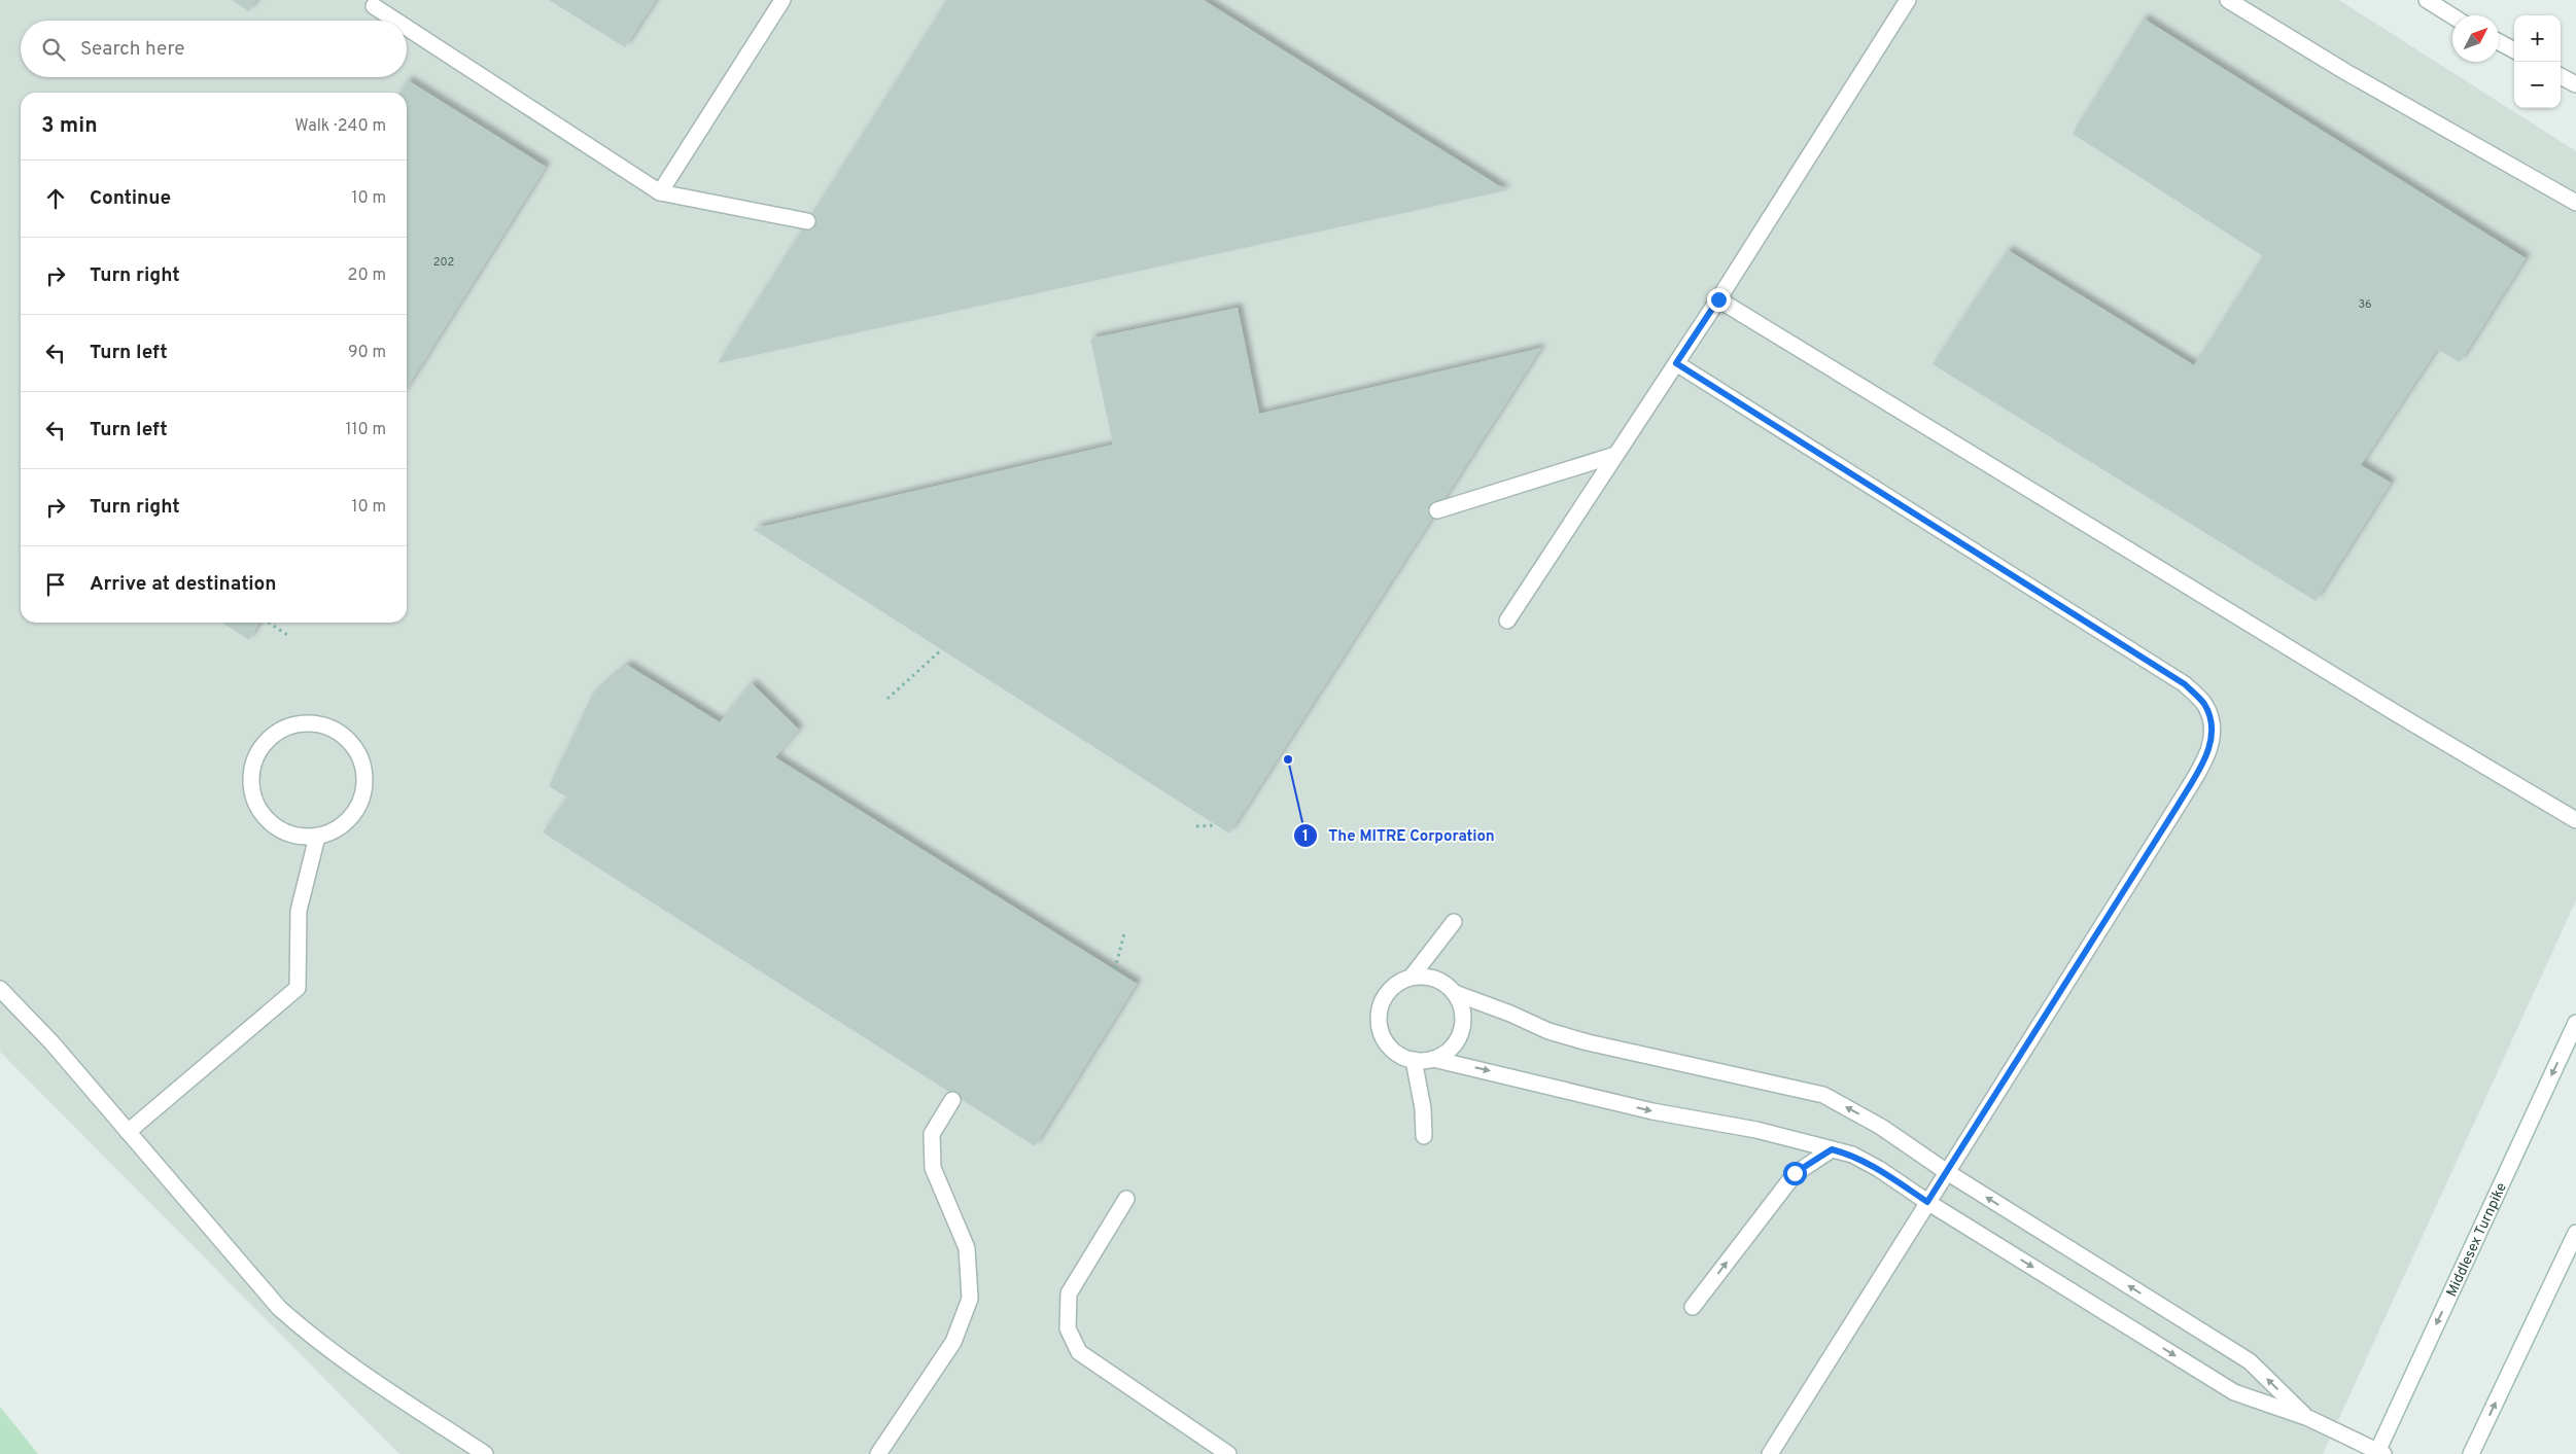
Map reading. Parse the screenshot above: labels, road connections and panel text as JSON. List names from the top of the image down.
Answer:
{
  "streets": {
    "main road": ["Middlesex Turnpike"]
  },
  "places": ["The MITRE Corporation"],
  "house_numbers": ["202", "36"],
  "north": "top right",
  "page": {
    "map_buttons": ["+", "−"],
    "search": "Search here",
    "heading": ["3 min", "Walk · 240 m"],
    "list": [
      ["Continue", "10 m"],
      ["Turn right", "20 m"],
      ["Turn left", "90 m"],
      ["Turn left", "110 m"],
      ["Turn right", "10 m"],
      "Arrive at destination"
    ]
  }
}
